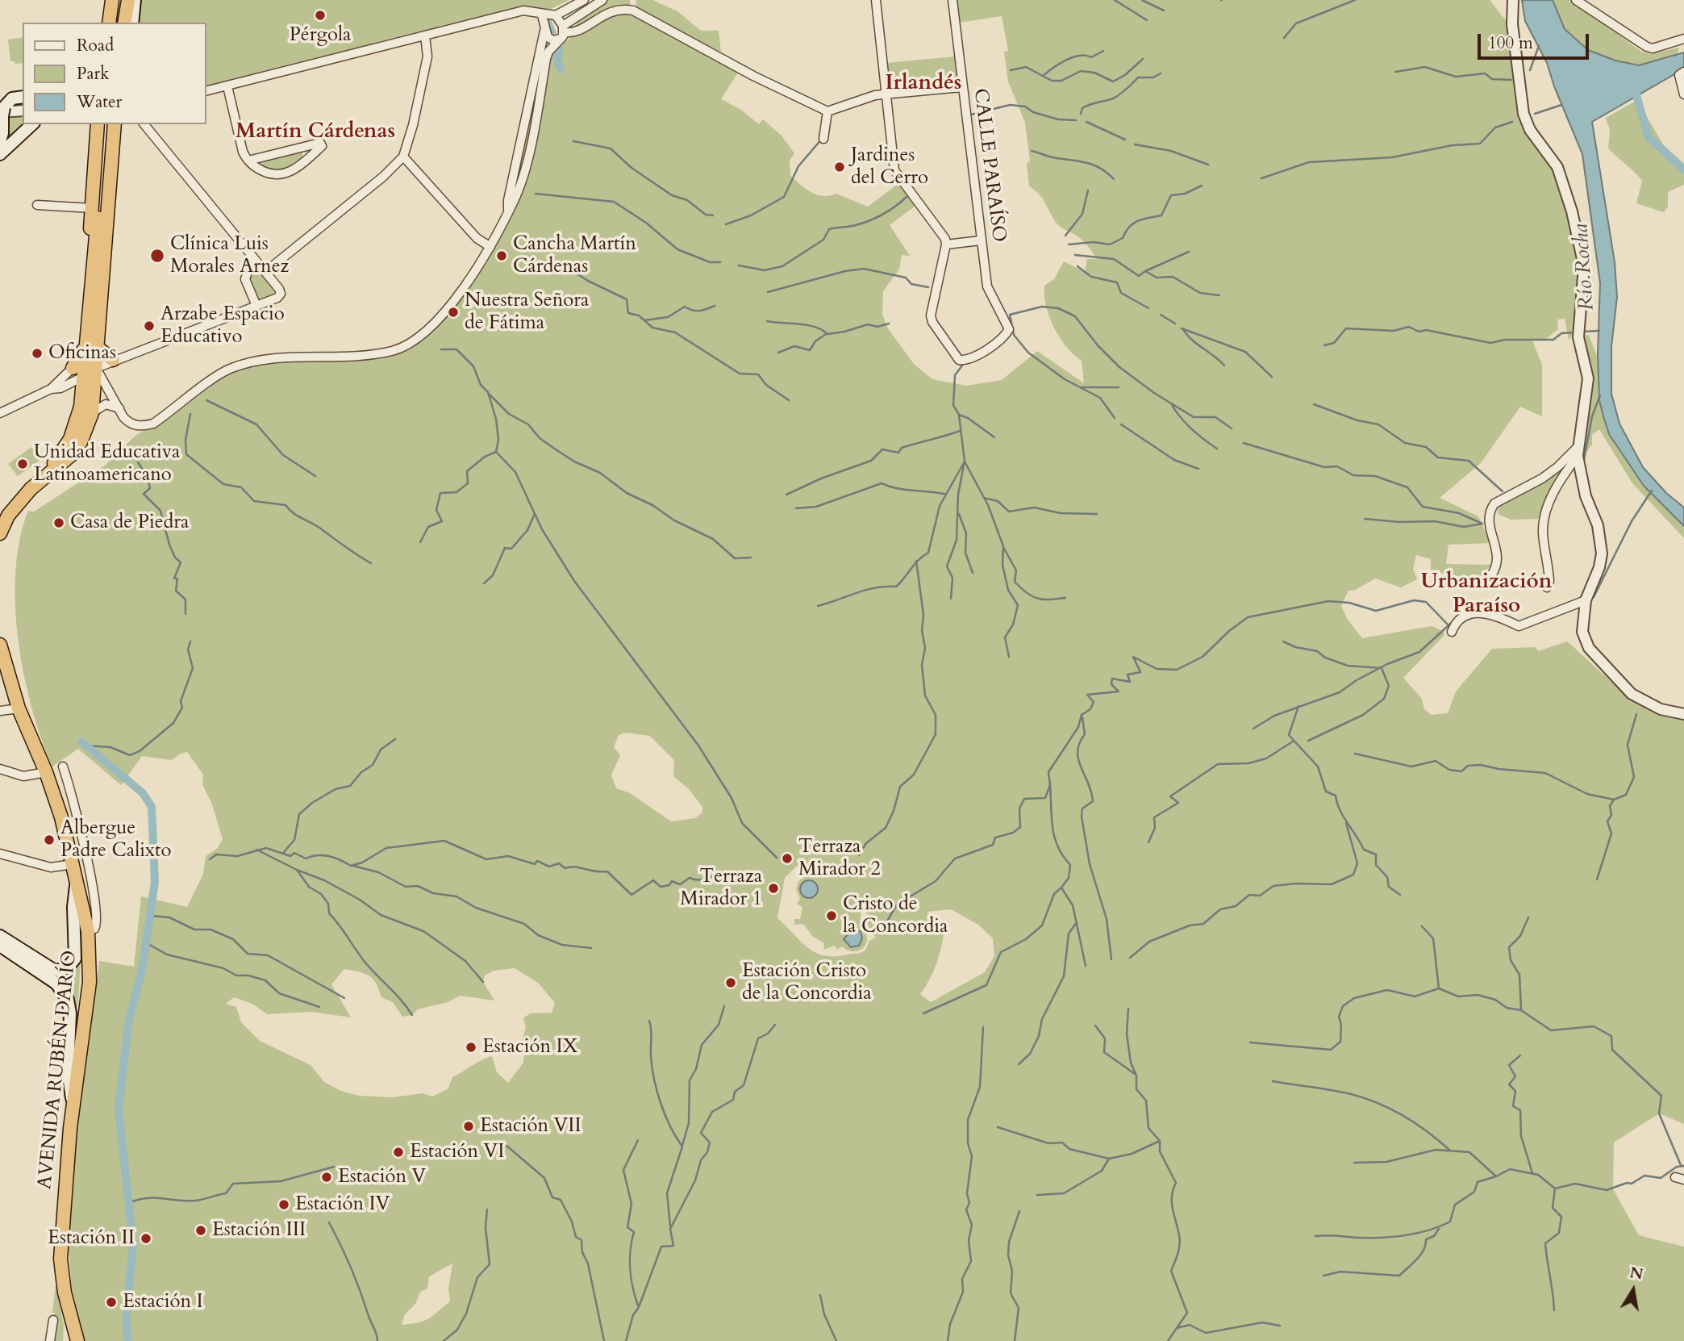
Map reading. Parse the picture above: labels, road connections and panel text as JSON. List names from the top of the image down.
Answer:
{
  "streets": {
    "highway": ["AVENIDA RUBÉN DARÍO"],
    "street": ["CALLE PARAÍSO"]
  },
  "districts": ["Irlandés", "Martín Cárdenas", "Urbanización Paraíso"],
  "water": ["Río Rocha"],
  "places": [
    "Pérgola",
    "Jardines del Cerro",
    "Clínica Luis Morales Arnez",
    "Cancha Martín Cárdenas",
    "Nuestra Señora de Fátima",
    "Arzabe Espacio Educativo",
    "Oficinas",
    "Unidad Educativa Latinoamericano",
    "Casa de Piedra",
    "Albergue Padre Calixto",
    "Terraza Mirador 2",
    "Terraza Mirador 1",
    "Cristo de la Concordia",
    "Estación Cristo de la Concordia",
    "Estación IX",
    "Estación VII",
    "Estación VI",
    "Estación V",
    "Estación IV",
    "Estación III",
    "Estación II",
    "Estación I"
  ],
  "legend": ["Road", "Park", "Water"],
  "scale_bar": "100 m",
  "north": "top"
}
